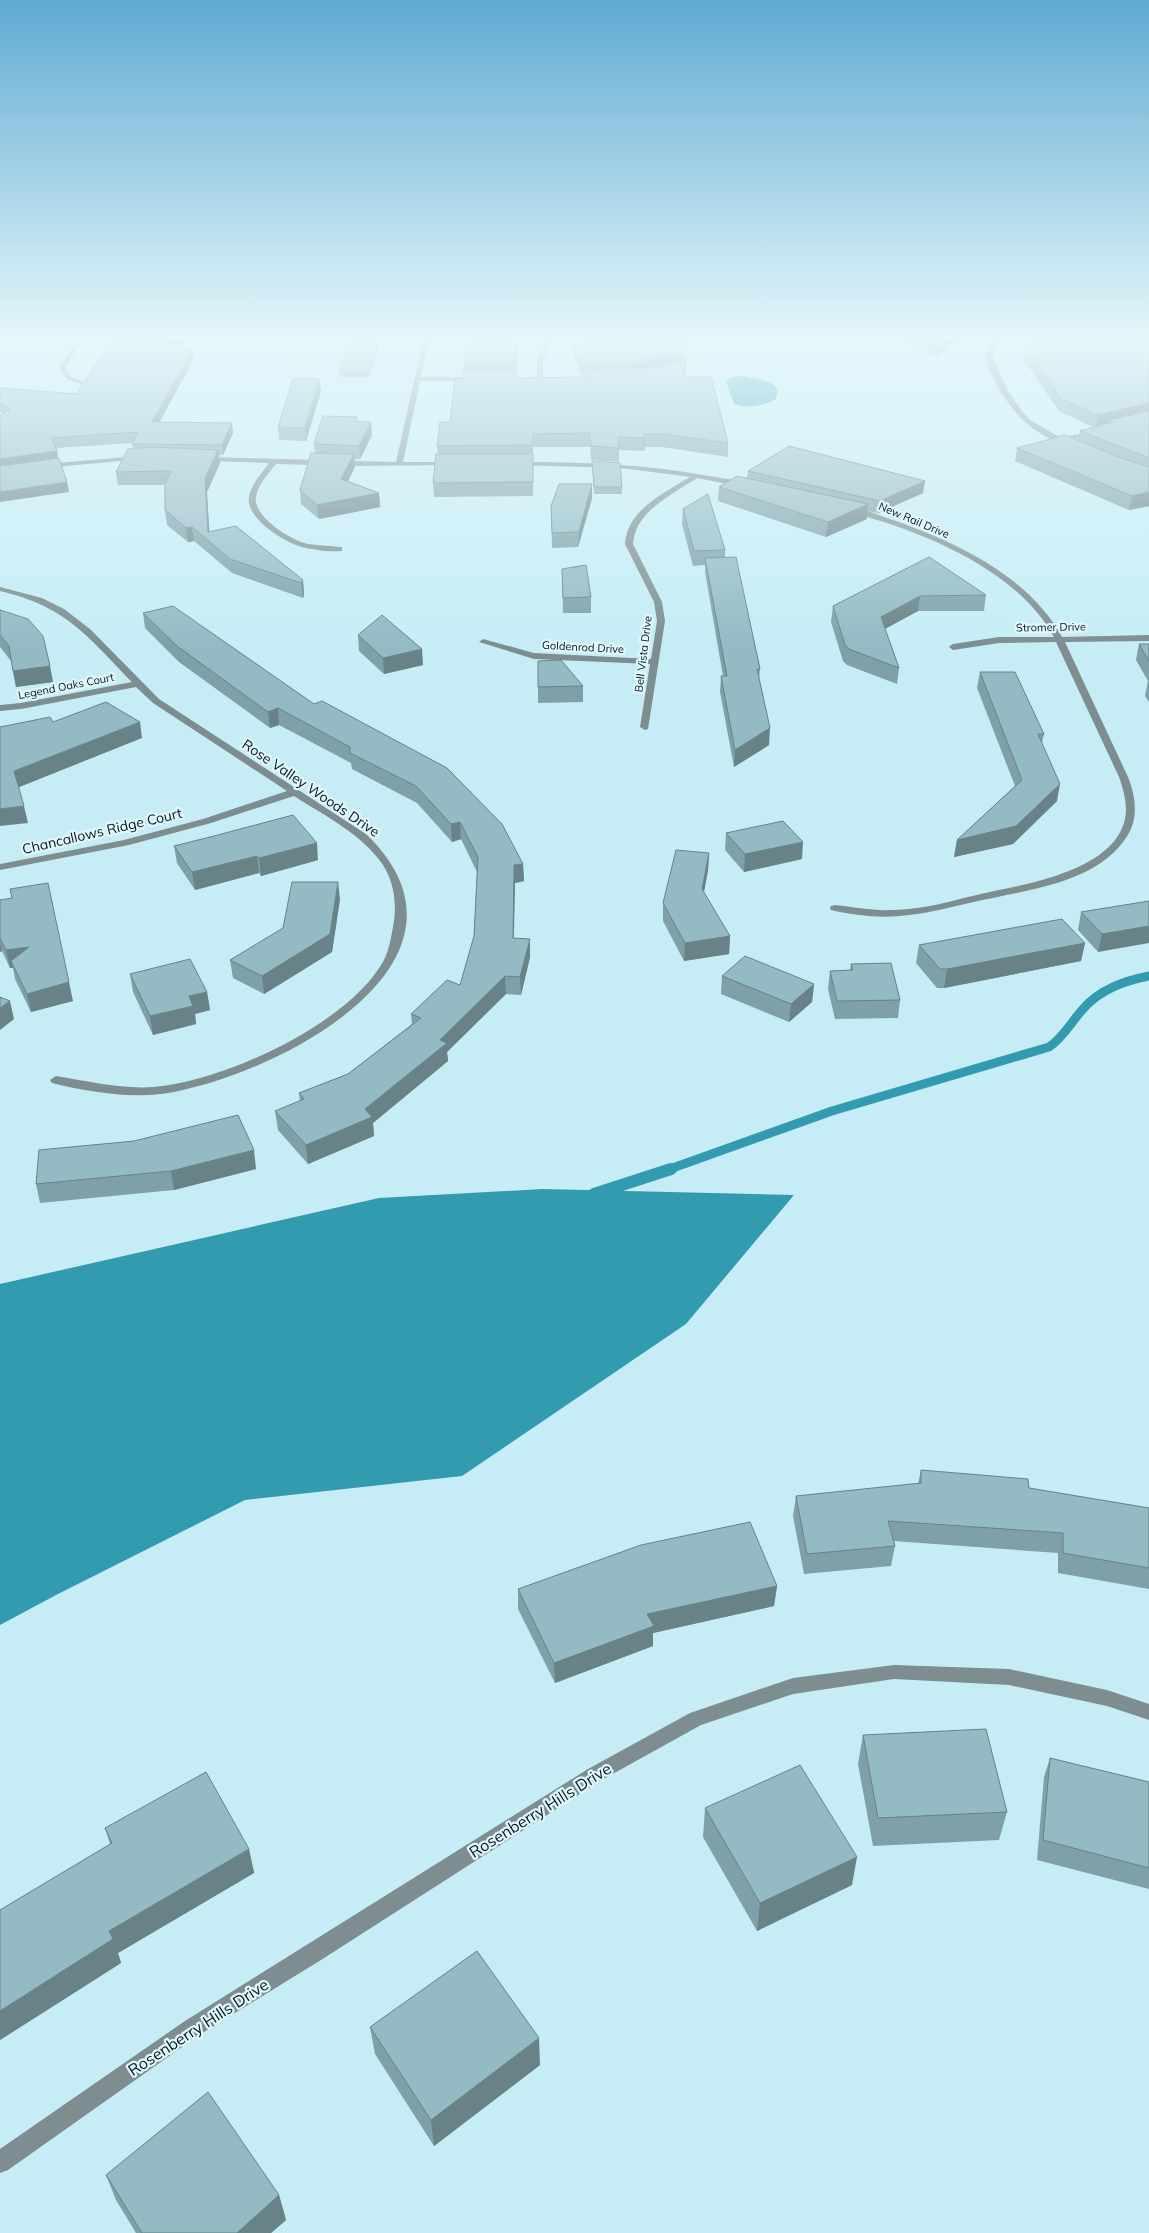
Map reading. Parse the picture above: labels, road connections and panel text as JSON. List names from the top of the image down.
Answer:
{
  "streets": {
    "street": [
      "New Rail Drive",
      "Stromer Drive",
      "Goldenrod Drive",
      "Bell Vista Drive",
      "Legend Oaks Court",
      "Rose Valley Woods Drive",
      "Chancallows Ridge Court",
      "Rosenberry Hills Drive"
    ]
  },
  "crossings": [
    ["New Rail Drive", "Stromer Drive"],
    ["Goldenrod Drive", "Bell Vista Drive"],
    ["Legend Oaks Court", "Rose Valley Woods Drive"],
    ["Rose Valley Woods Drive", "Chancallows Ridge Court"]
  ]
}
